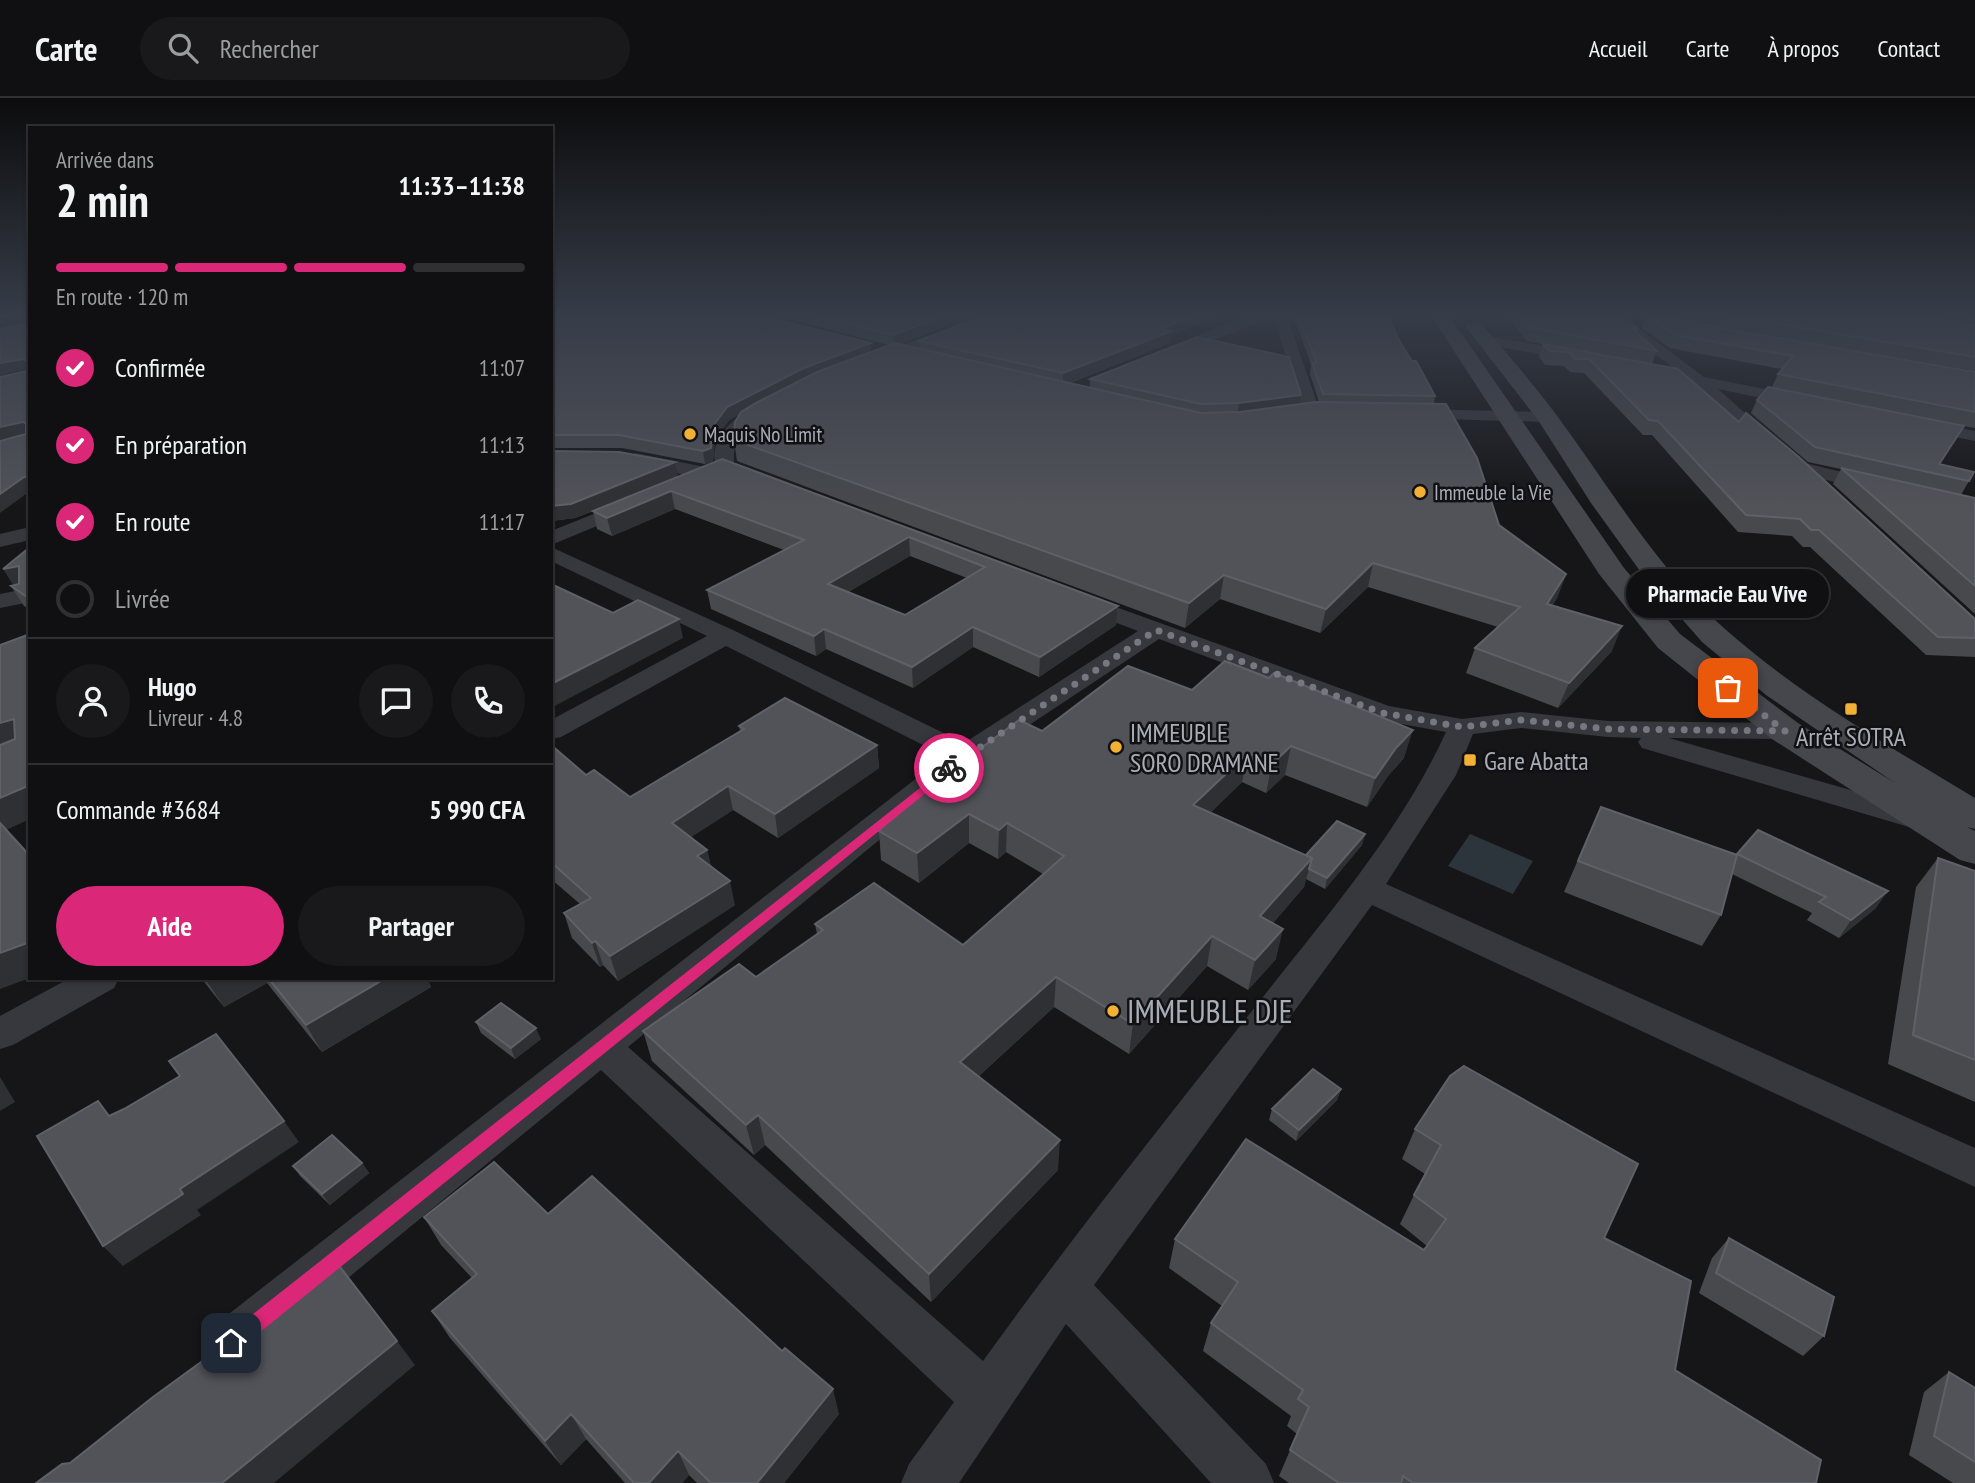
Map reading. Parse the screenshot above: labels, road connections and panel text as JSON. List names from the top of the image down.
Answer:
{
  "places": {
    "other": [
      "Maquis No Limit",
      "Immeuble la Vie",
      "Pharmacie Eau Vive",
      "IMMEUBLE SORO DRAMANE",
      "IMMEUBLE DJE"
    ],
    "transit": ["Arrêt SOTRA", "Gare Abatta"]
  },
  "page": {
    "header": "Carte",
    "search": "Rechercher",
    "nav": [
      "Accueil",
      "Carte",
      "À propos",
      "Contact"
    ],
    "heading": ["2 min", "Arrivée dans", "11:33–11:38"],
    "panel": [
      "Hugo",
      "Livreur · 4.8",
      "Commande #3684",
      "5 990 CFA"
    ],
    "bar": "En route · 120 m",
    "list": [
      ["Confirmée", "11:07"],
      ["En préparation", "11:13"],
      ["En route", "11:17"],
      "Livrée"
    ],
    "bubble": "Pharmacie Eau Vive",
    "buttons": ["Aide", "Partager"]
  }
}
